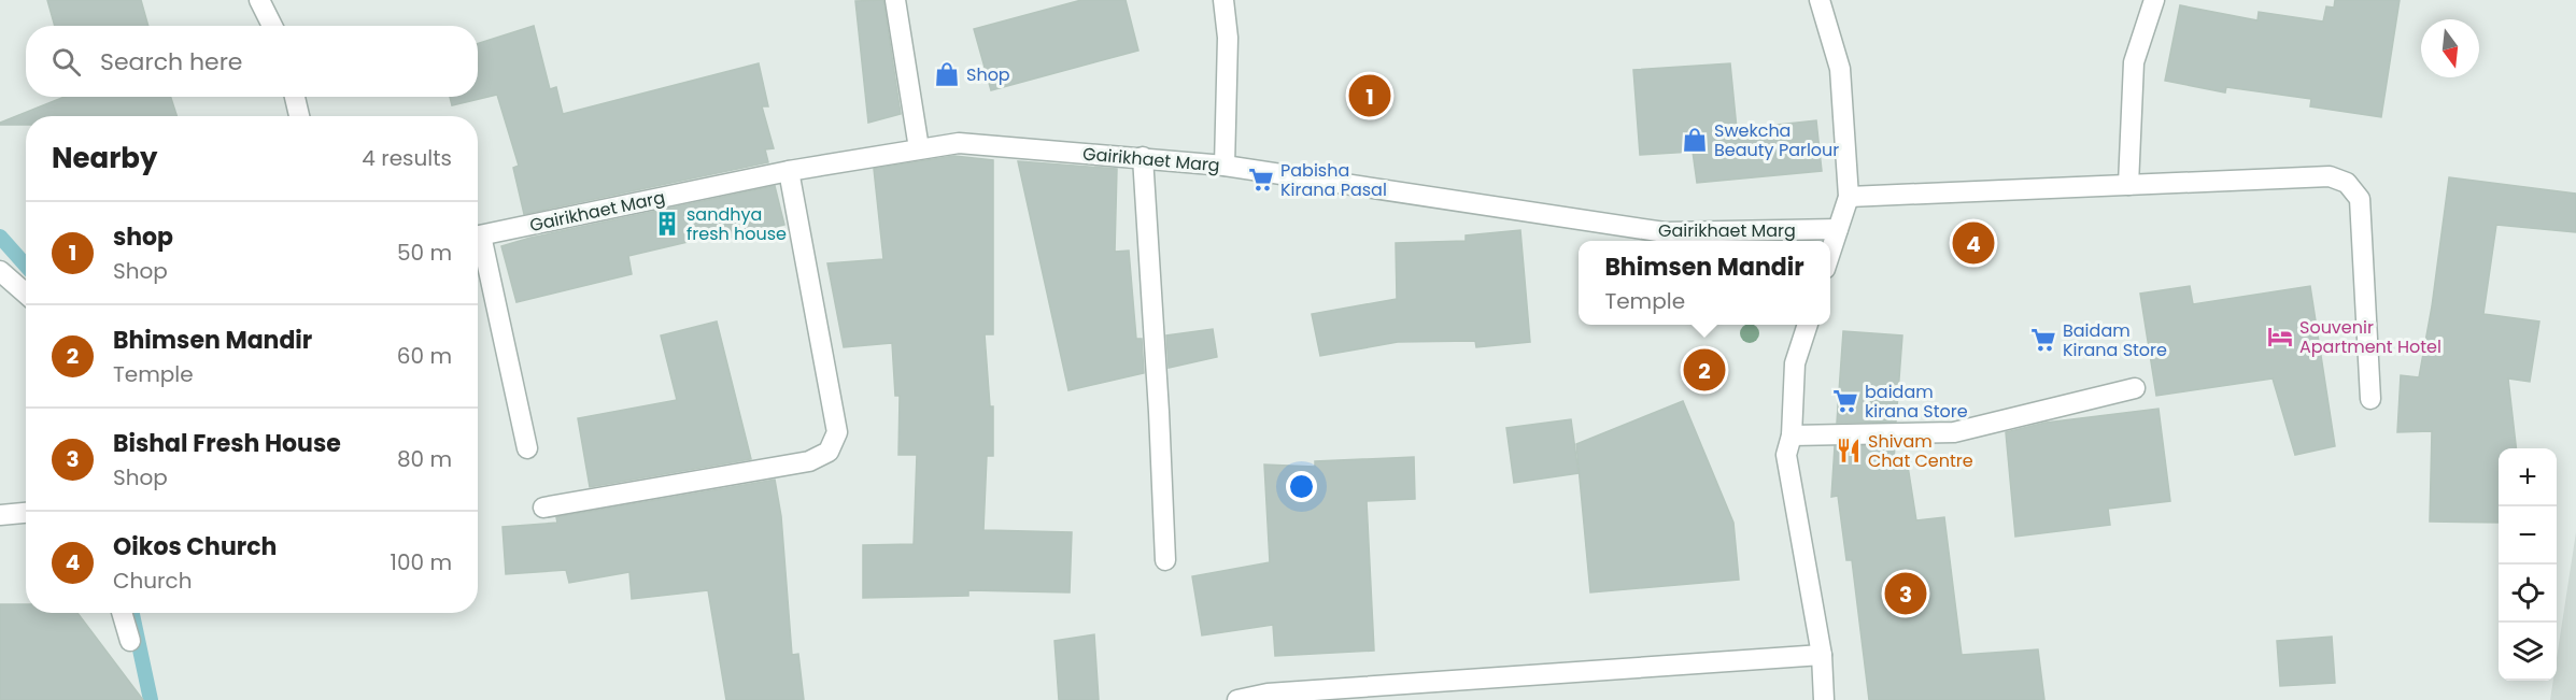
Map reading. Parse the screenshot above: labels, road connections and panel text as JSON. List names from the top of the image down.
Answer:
{
  "streets": {
    "street": ["Gairikhaet Marg"]
  },
  "places": {
    "shop": ["Shop", "Swekcha Beauty Parlour"],
    "supermarket": ["Pabisha Kirana Pasal", "Baidam Kirana Store", "baidam kirana Store"],
    "building": ["sandhya fresh house"],
    "hotel": ["Souvenir Apartment Hotel"],
    "restaurant": ["Shivam Chat Centre"]
  },
  "north": "bottom",
  "page": {
    "search": "Search here",
    "pins": [
      "1",
      "4",
      "2",
      "3"
    ],
    "heading": ["Nearby", "4 results"],
    "list": [
      {
        "mark": "1",
        "name": "shop",
        "note": "Shop",
        "value": "50 m"
      },
      {
        "mark": "2",
        "name": "Bhimsen Mandir",
        "note": "Temple",
        "value": "60 m"
      },
      {
        "mark": "3",
        "name": "Bishal Fresh House",
        "note": "Shop",
        "value": "80 m"
      },
      {
        "mark": "4",
        "name": "Oikos Church",
        "note": "Church",
        "value": "100 m"
      }
    ],
    "popup": ["Bhimsen Mandir", "Temple"],
    "map_buttons": ["+", "−"]
  }
}
